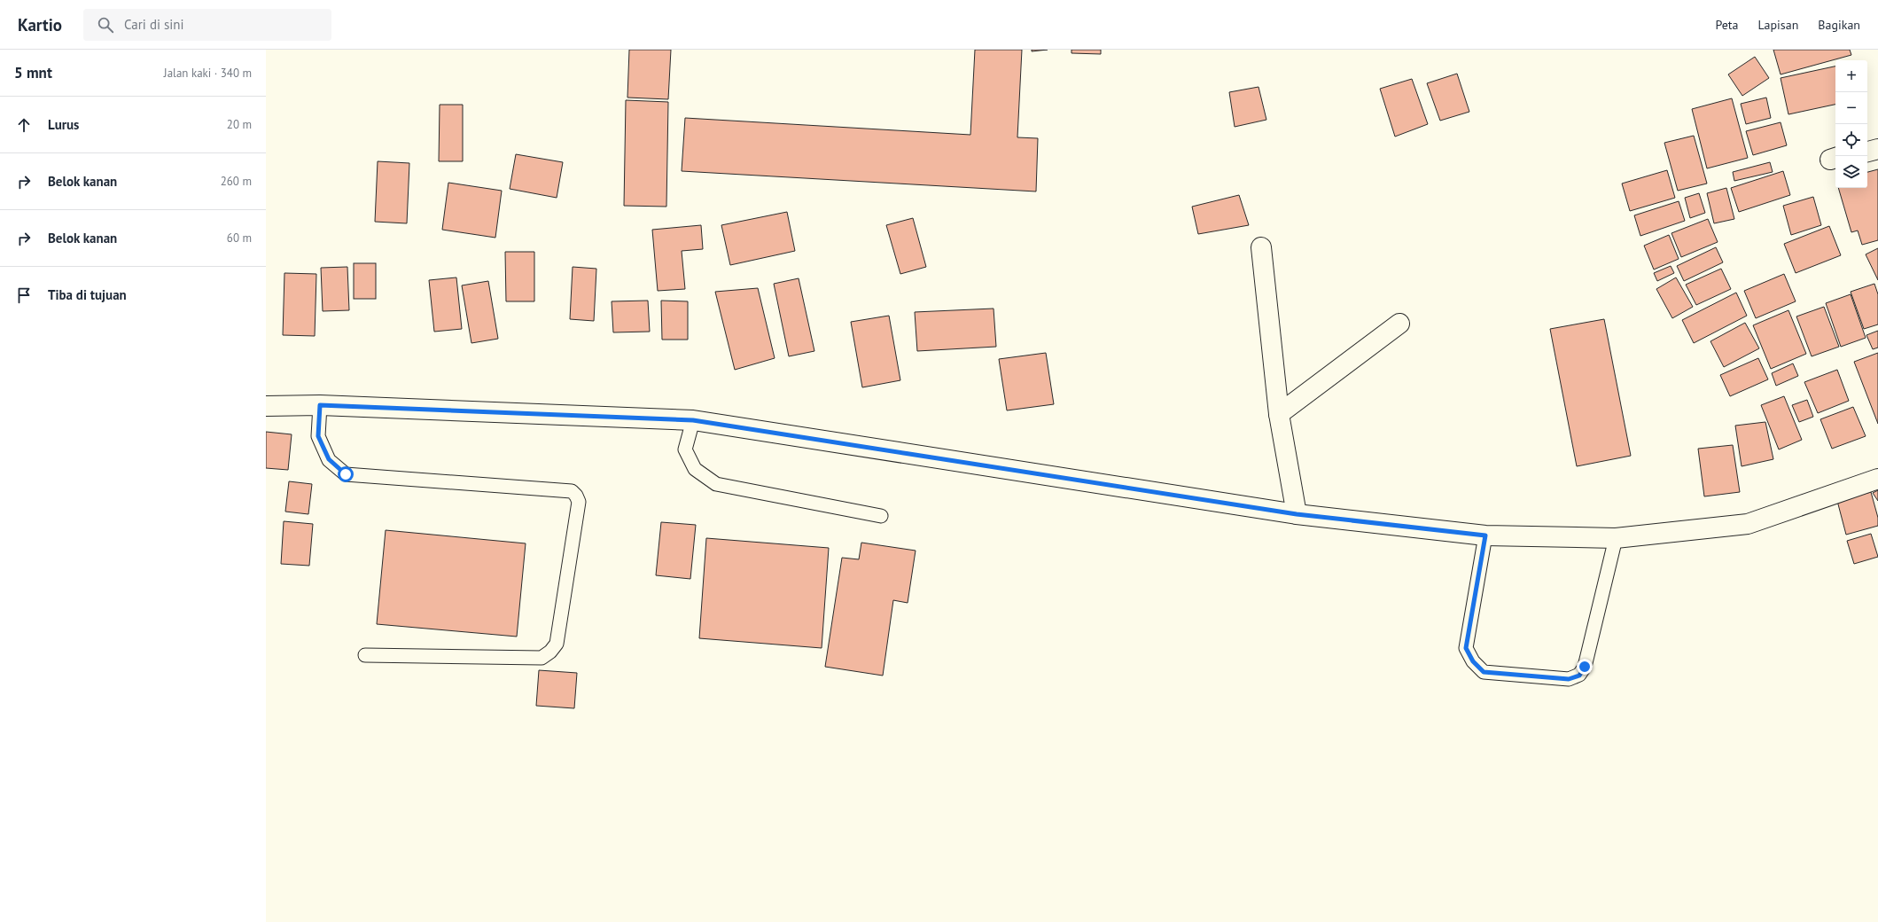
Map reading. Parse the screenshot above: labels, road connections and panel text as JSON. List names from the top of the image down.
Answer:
{
  "page": {
    "header": "Kartio",
    "search": "Cari di sini",
    "nav": ["Peta", "Lapisan", "Bagikan"],
    "heading": ["5 mnt", "Jalan kaki · 340 m"],
    "map_buttons": ["+", "−"],
    "list": [
      ["Lurus", "20 m"],
      ["Belok kanan", "260 m"],
      ["Belok kanan", "60 m"],
      "Tiba di tujuan"
    ]
  }
}
